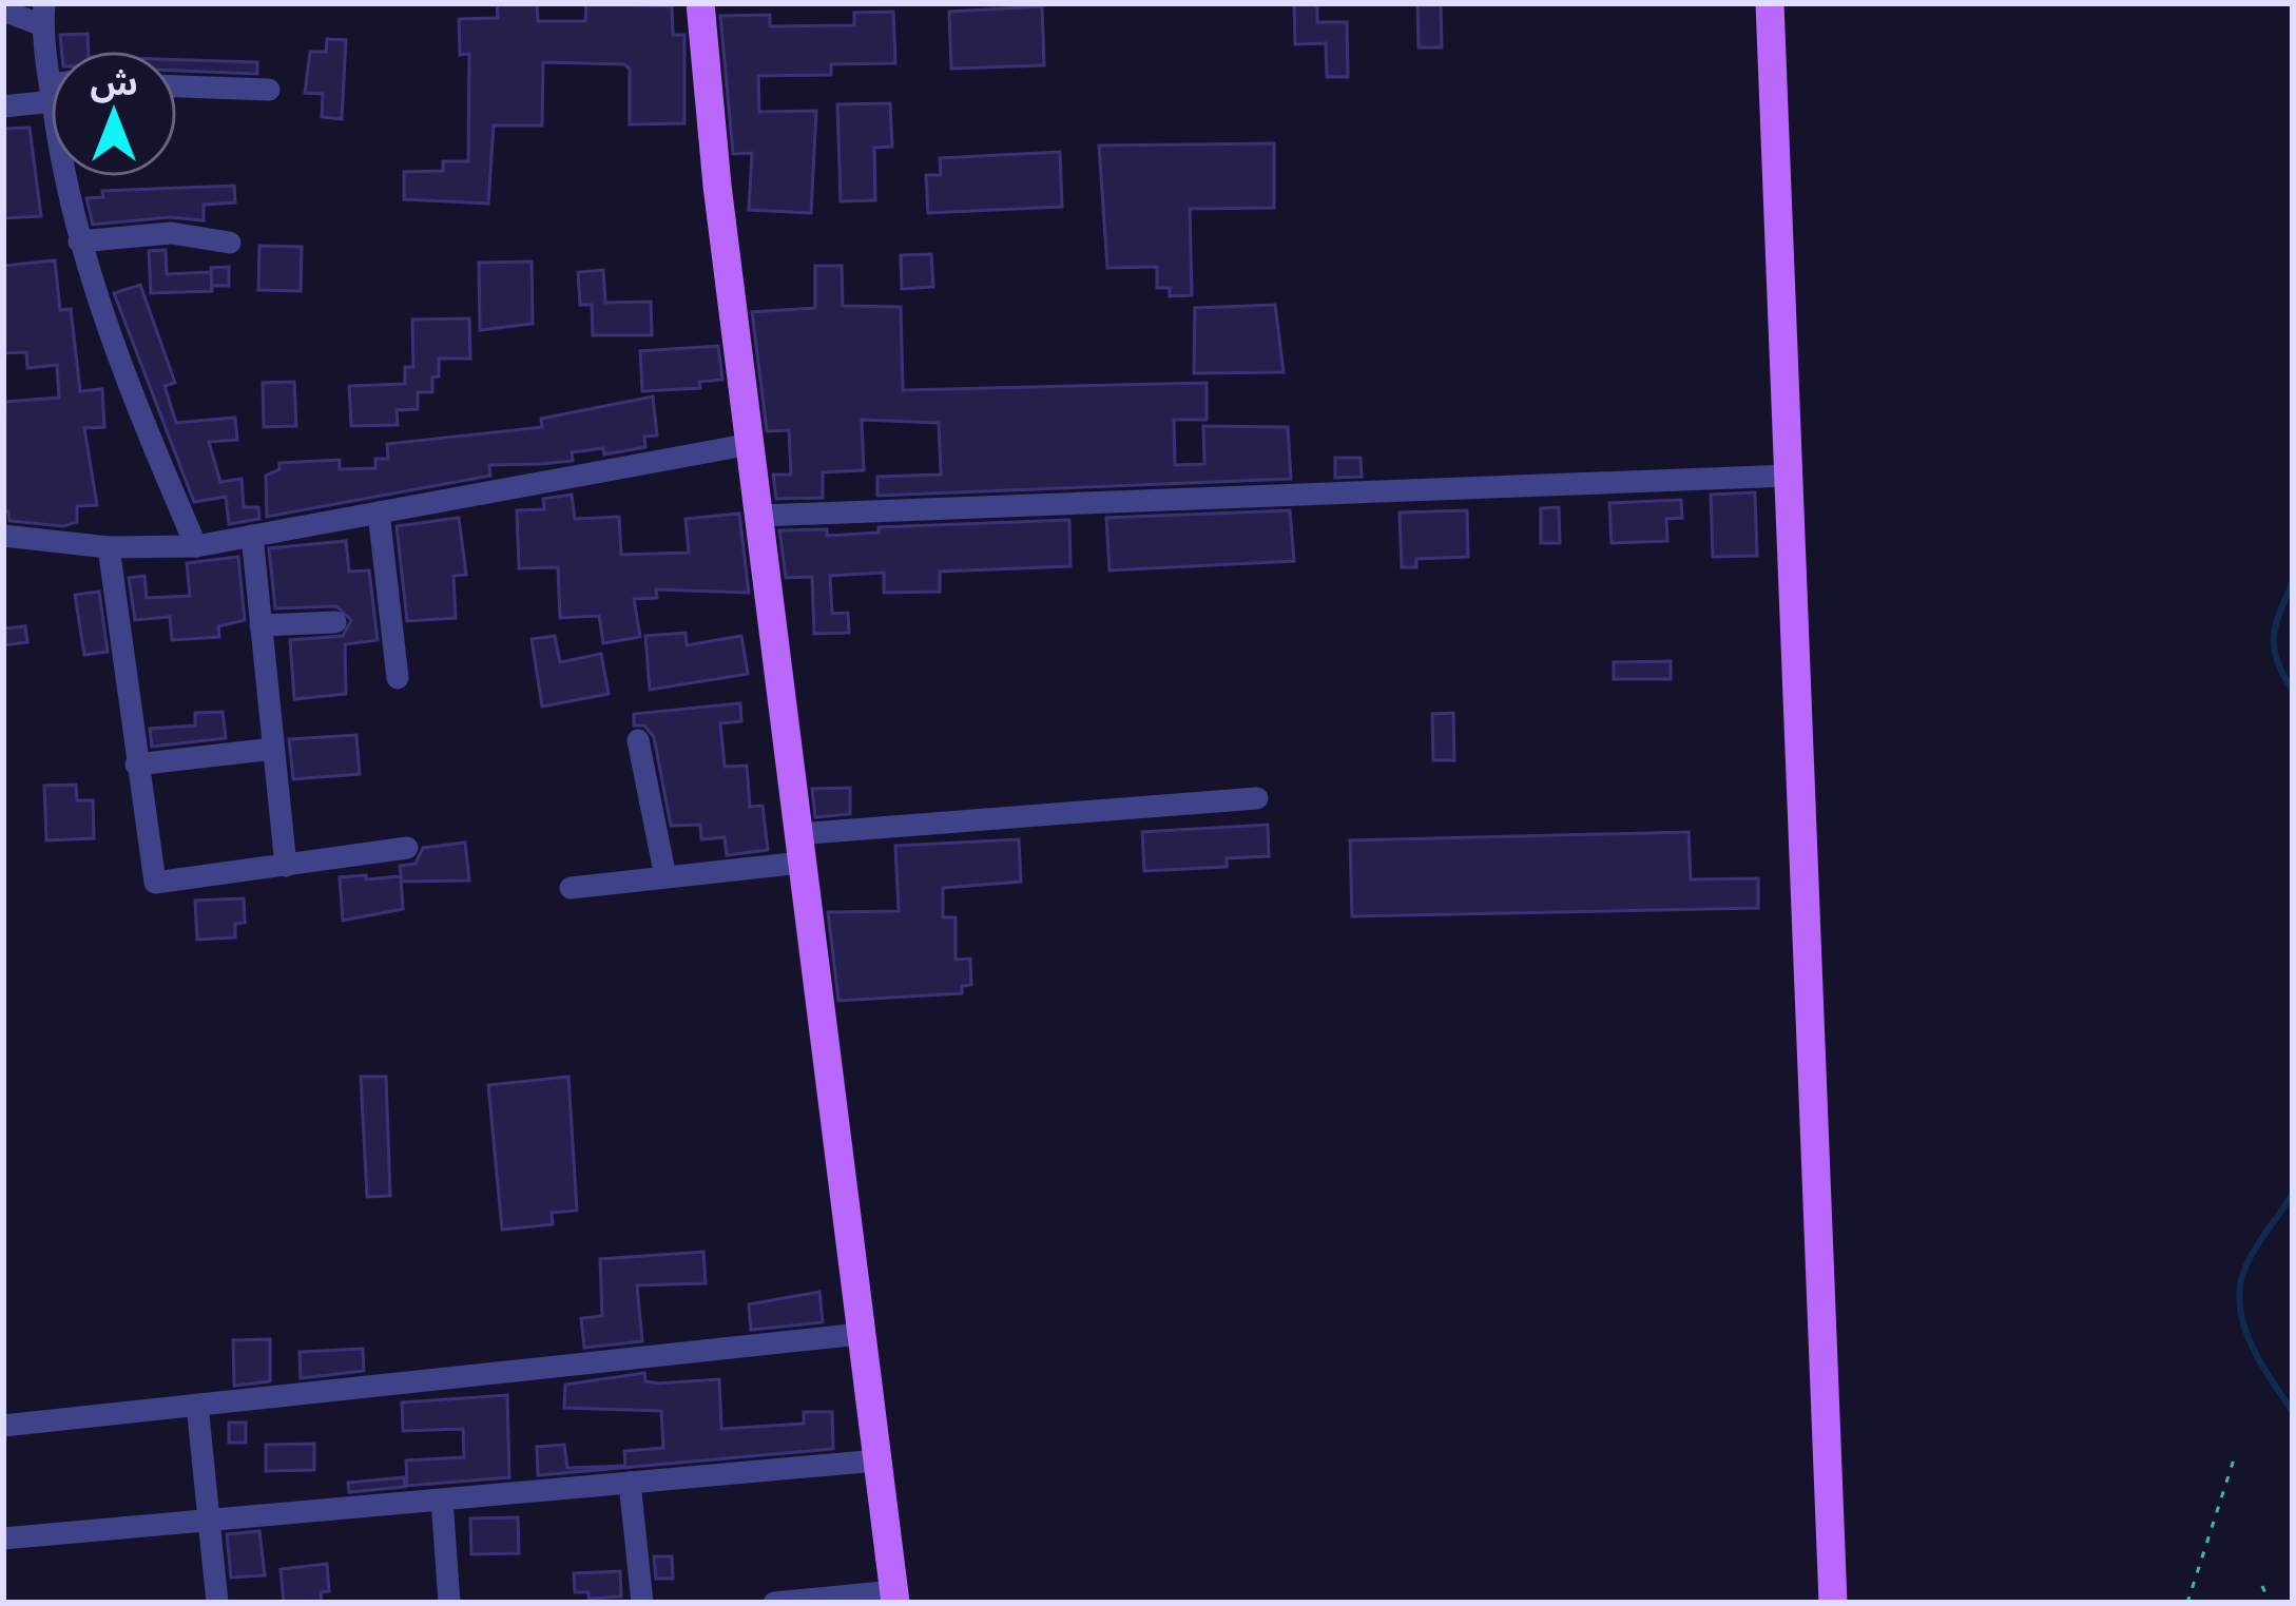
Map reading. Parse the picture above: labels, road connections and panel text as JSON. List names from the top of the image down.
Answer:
{
  "north": "top"
}
